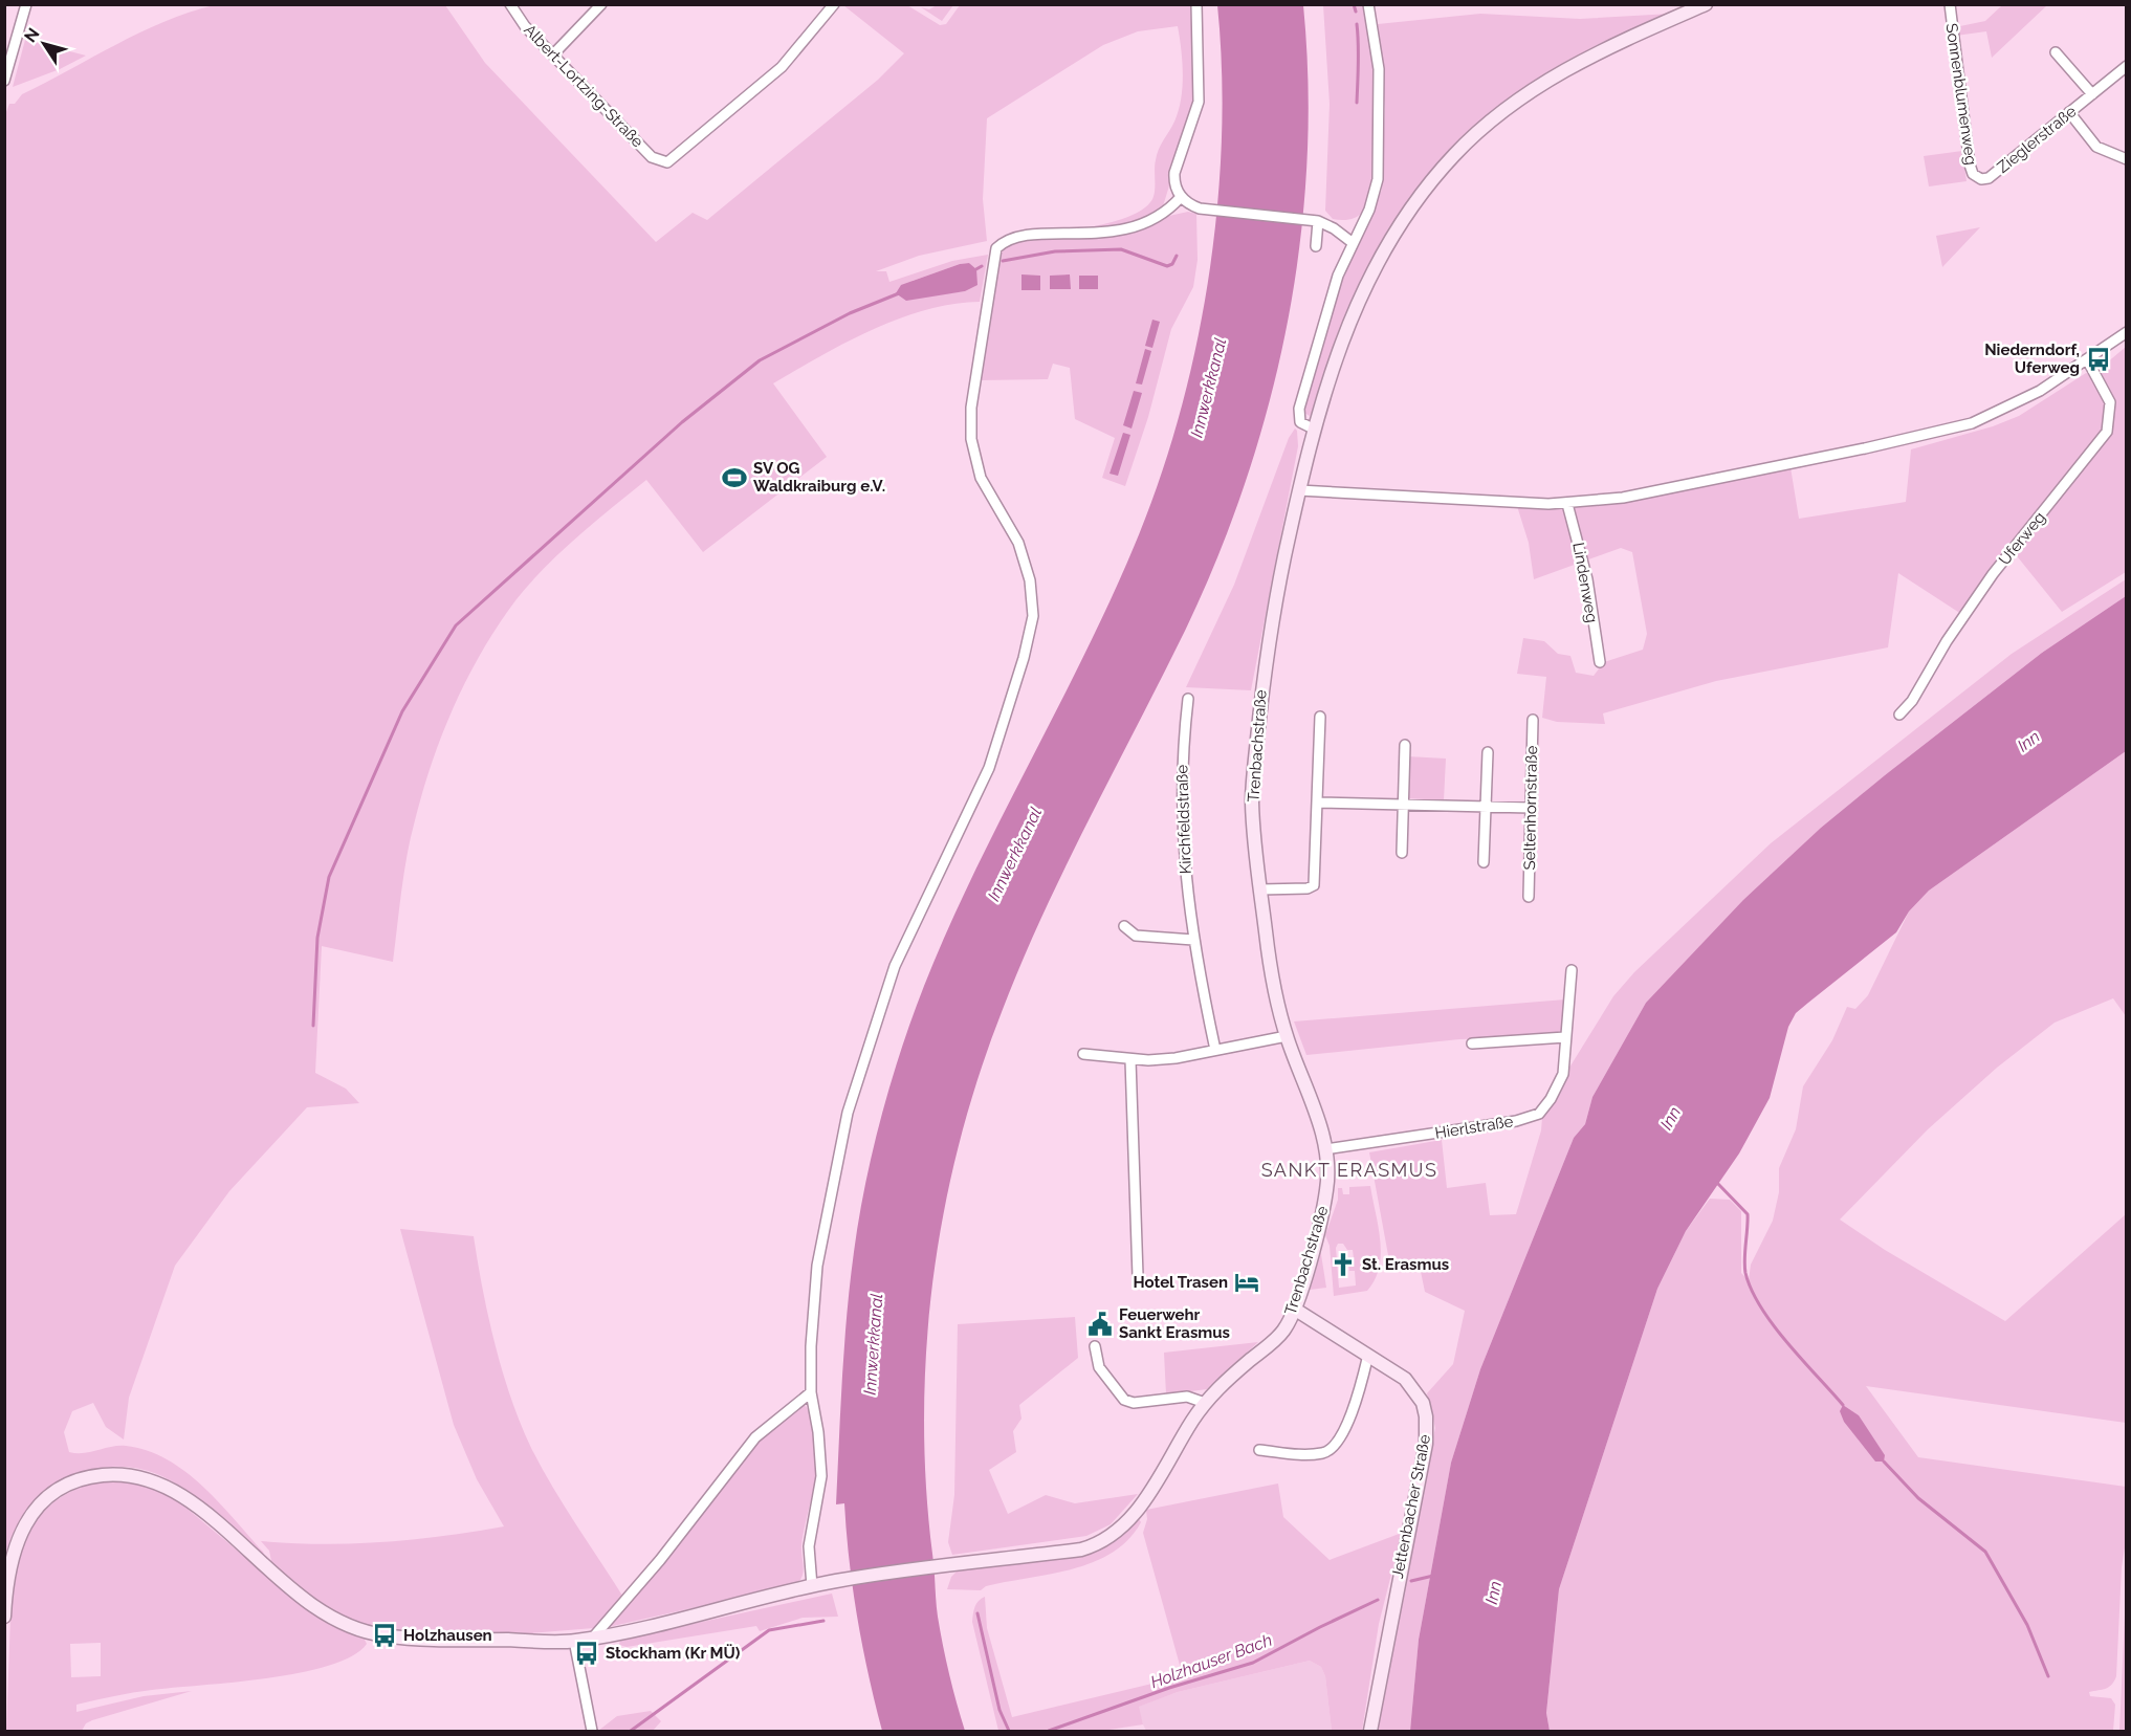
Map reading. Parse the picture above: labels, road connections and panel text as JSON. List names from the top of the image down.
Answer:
{
  "streets": {
    "street": [
      "Albert-Lortzing-Straße",
      "Sonnenblumenweg",
      "Zieglerstraße",
      "Uferweg",
      "Lindenweg",
      "Trenbachstraße",
      "Seltenhornstraße",
      "Kirchfeldstraße",
      "Hierlstraße",
      "Jettenbacher Straße"
    ]
  },
  "crossings": [
    ["Sonnenblumenweg", "Zieglerstraße"],
    ["Trenbachstraße", "Hierlstraße"],
    ["Trenbachstraße", "Jettenbacher Straße"]
  ],
  "districts": ["SANKT ERASMUS"],
  "water": ["Innwerkkanal", "Inn", "Holzhauser Bach"],
  "places": {
    "bus stop": ["Niederndorf, Uferweg", "Holzhausen", "Stockham (Kr MÜ)"],
    "sports": ["SV OG Waldkraiburg e.V."],
    "church": ["St. Erasmus"],
    "hotel": ["Hotel Trasen"],
    "public building": ["Feuerwehr Sankt Erasmus"]
  },
  "north": "top left"
}
